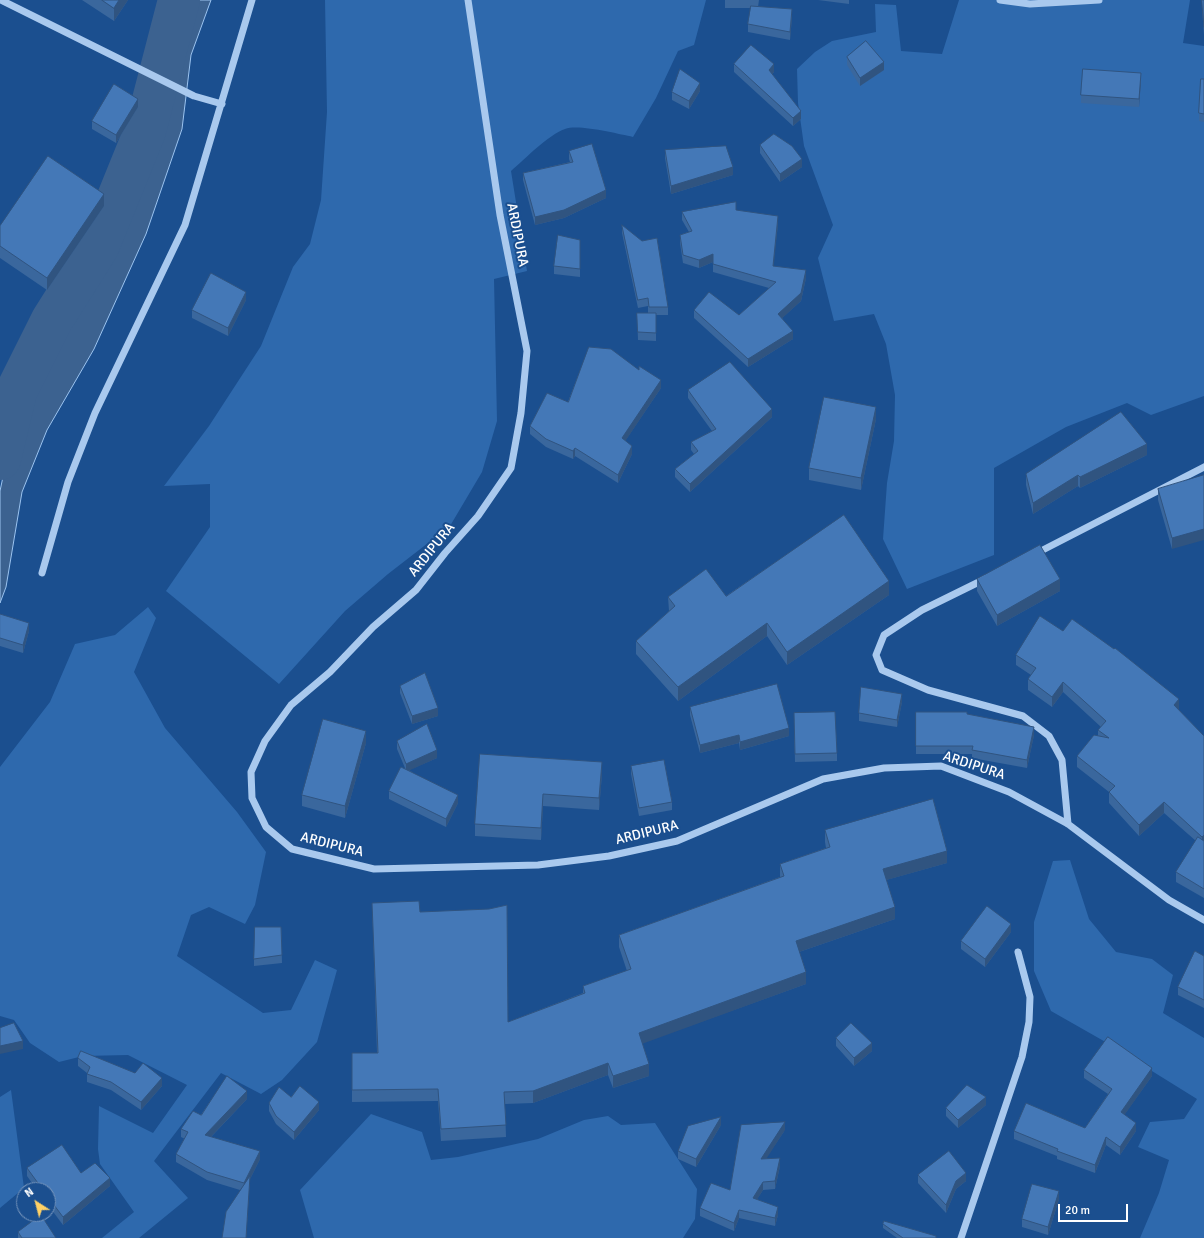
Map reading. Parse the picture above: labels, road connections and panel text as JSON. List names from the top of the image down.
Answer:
{
  "streets": {
    "street": ["ARDIPURA"]
  },
  "scale_bar": "20 m",
  "north": "top left"
}
